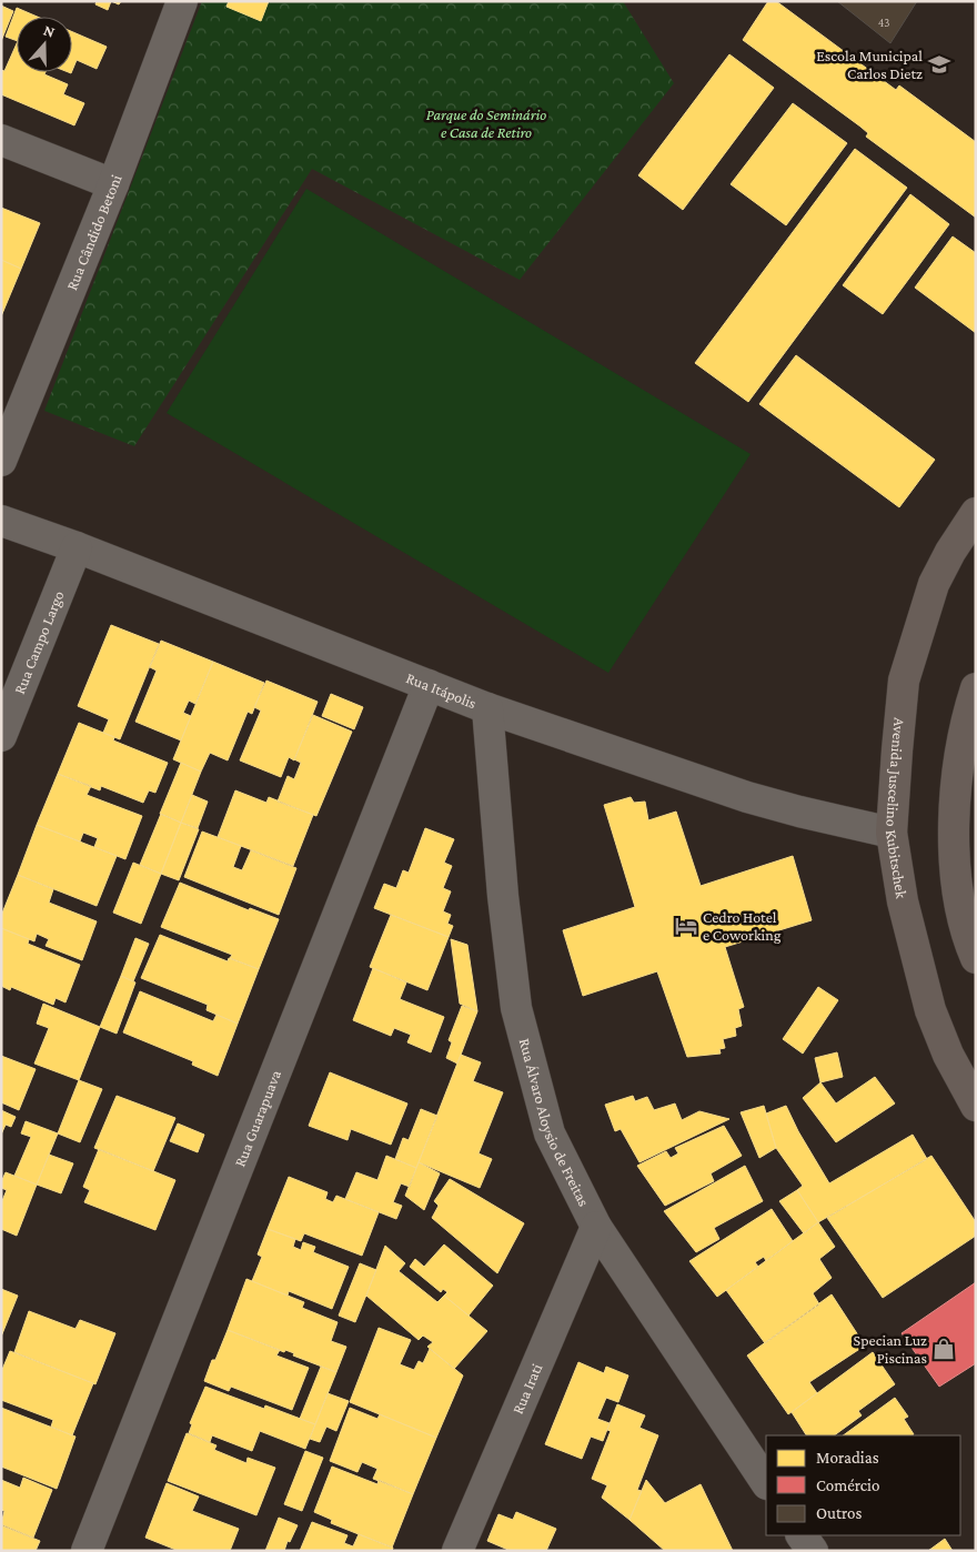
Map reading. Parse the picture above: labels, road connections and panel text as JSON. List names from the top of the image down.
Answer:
{
  "streets": {
    "main road": ["Avenida Juscelino Kubitschek"],
    "street": [
      "Rua Cândido Betoni",
      "Rua Campo Largo",
      "Rua Itápolis",
      "Rua Guarapuava",
      "Rua Álvaro Aloysio de Freitas",
      "Rua Irati"
    ]
  },
  "crossings": [
    ["Rua Campo Largo", "Rua Itápolis"],
    ["Rua Itápolis", "Avenida Juscelino Kubitschek"],
    ["Rua Itápolis", "Rua Guarapuava"],
    ["Rua Itápolis", "Rua Álvaro Aloysio de Freitas"],
    ["Rua Álvaro Aloysio de Freitas", "Rua Irati"]
  ],
  "parks": ["Parque do Seminário e Casa de Retiro"],
  "places": {
    "school or university": ["Escola Municipal Carlos Dietz"],
    "hotel": ["Cedro Hotel e Coworking"],
    "shop": ["Specian Luz Piscinas"]
  },
  "house_numbers": ["43"],
  "legend": ["Moradias", "Comércio", "Outros"],
  "north": "top"
}
